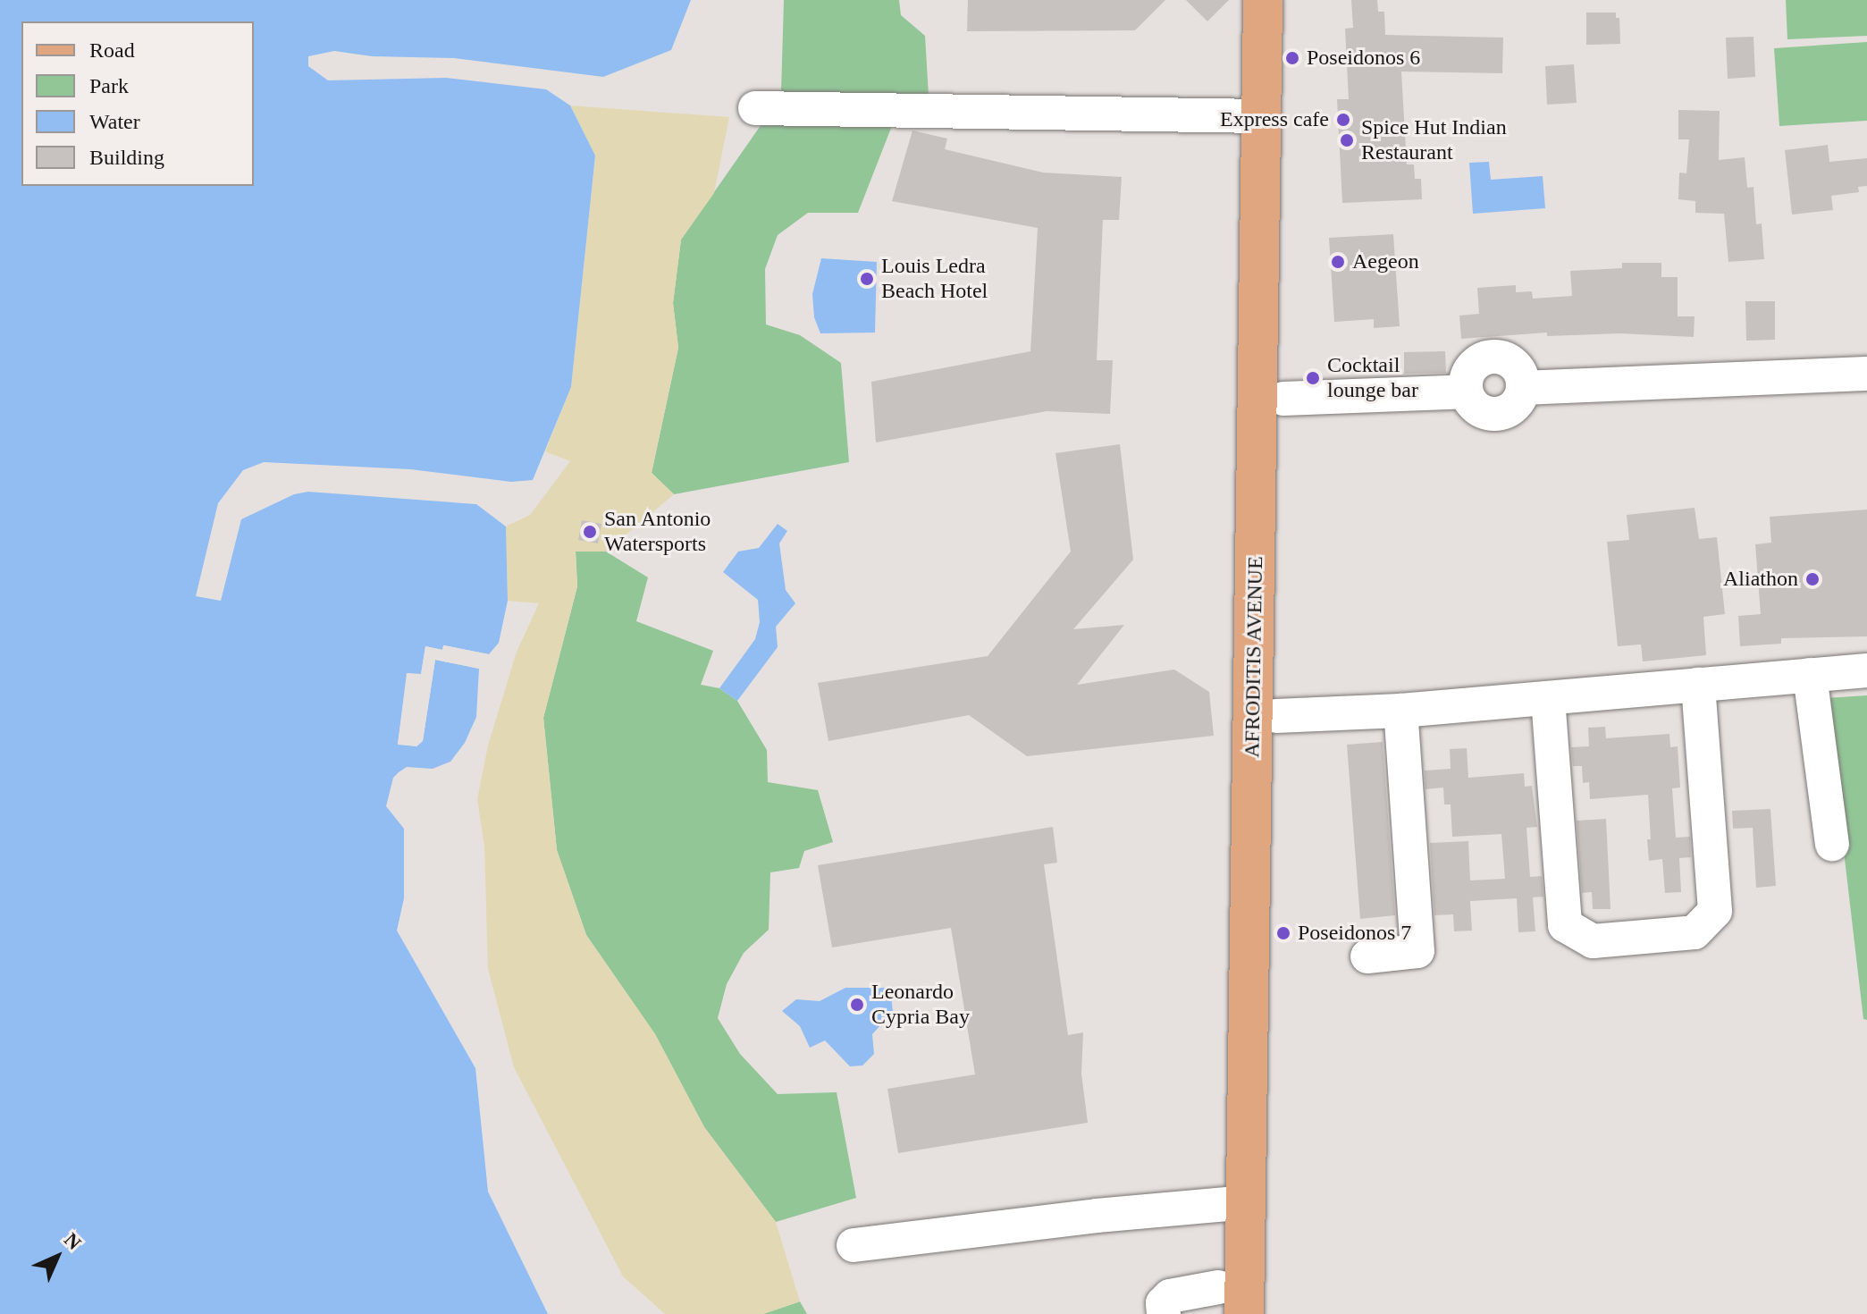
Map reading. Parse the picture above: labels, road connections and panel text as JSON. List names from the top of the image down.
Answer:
{
  "streets": {
    "main road": ["AFRODITIS AVENUE"]
  },
  "places": [
    "Poseidonos 6",
    "Express cafe",
    "Spice Hut Indian Restaurant",
    "Aegeon",
    "Louis Ledra Beach Hotel",
    "Cocktail lounge bar",
    "San Antonio Watersports",
    "Aliathon",
    "Poseidonos 7",
    "Leonardo Cypria Bay"
  ],
  "legend": [
    "Road",
    "Park",
    "Water",
    "Building"
  ],
  "north": "top right"
}
